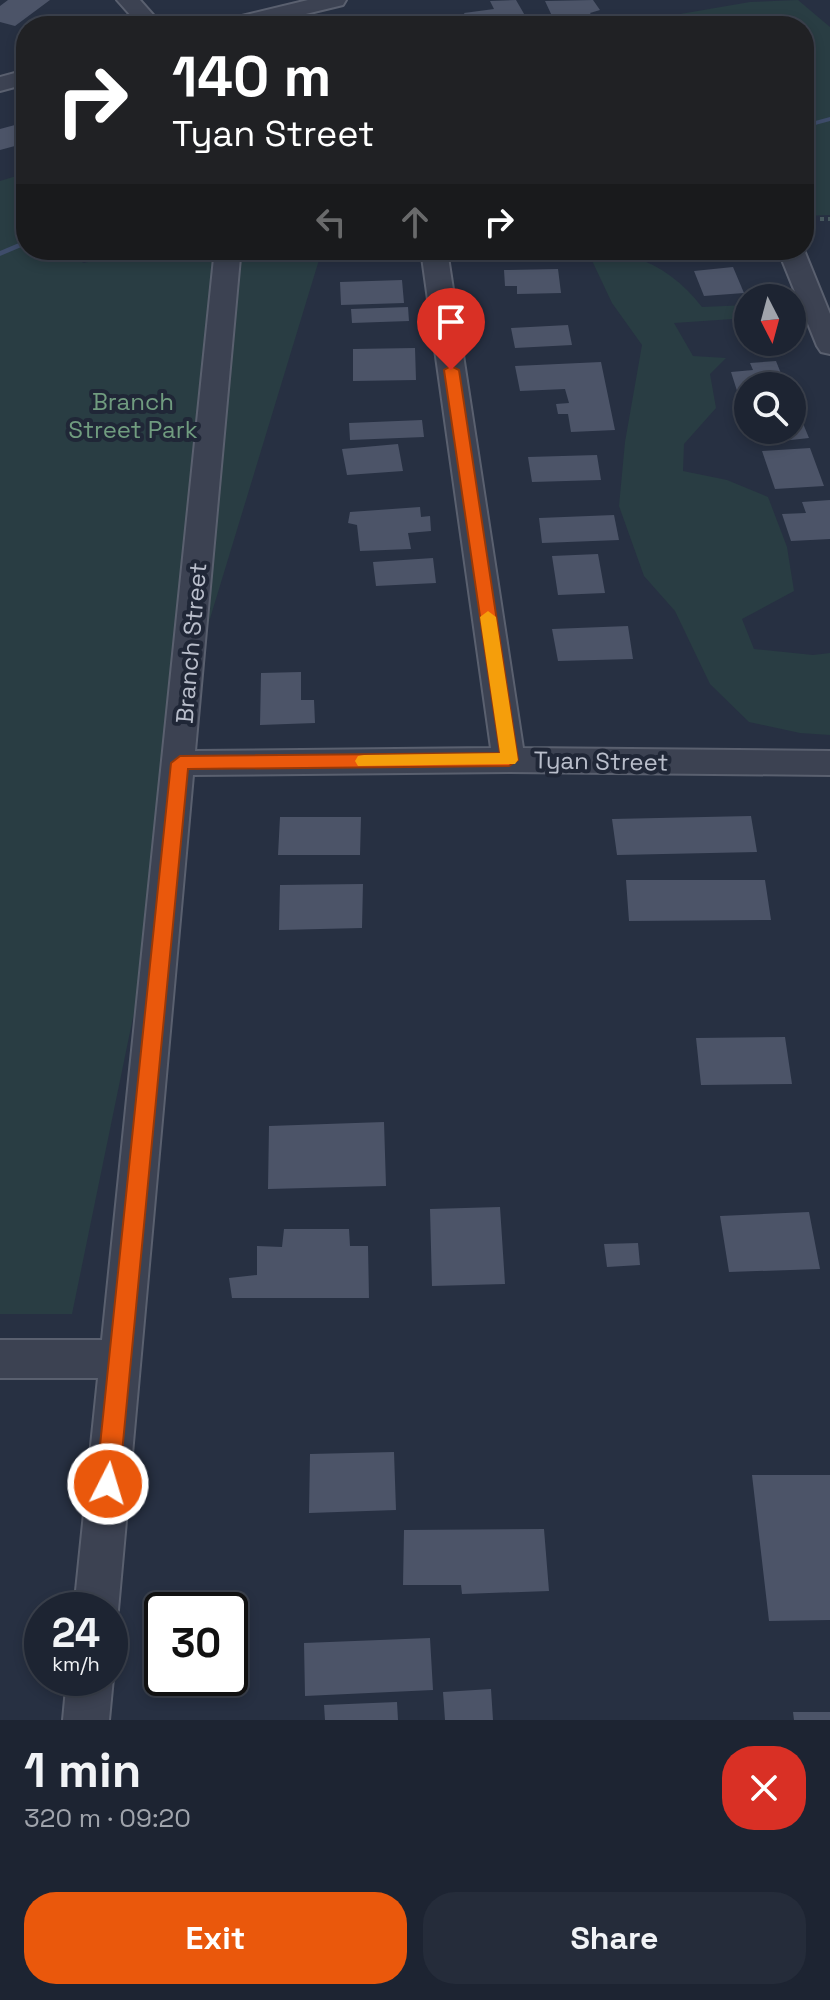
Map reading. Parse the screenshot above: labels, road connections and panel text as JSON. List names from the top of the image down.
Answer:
{
  "streets": {
    "street": ["Branch Street", "Tyan Street"]
  },
  "crossings": [
    ["Branch Street", "Tyan Street"]
  ],
  "parks": ["Branch Street Park"],
  "north": "bottom",
  "page": {
    "turn": ["140 m", "Tyan Street"],
    "speed": "24 km/h",
    "limit": "30",
    "heading": ["1 min", "320 m · 09:20"],
    "buttons": ["Exit", "Share"]
  }
}
